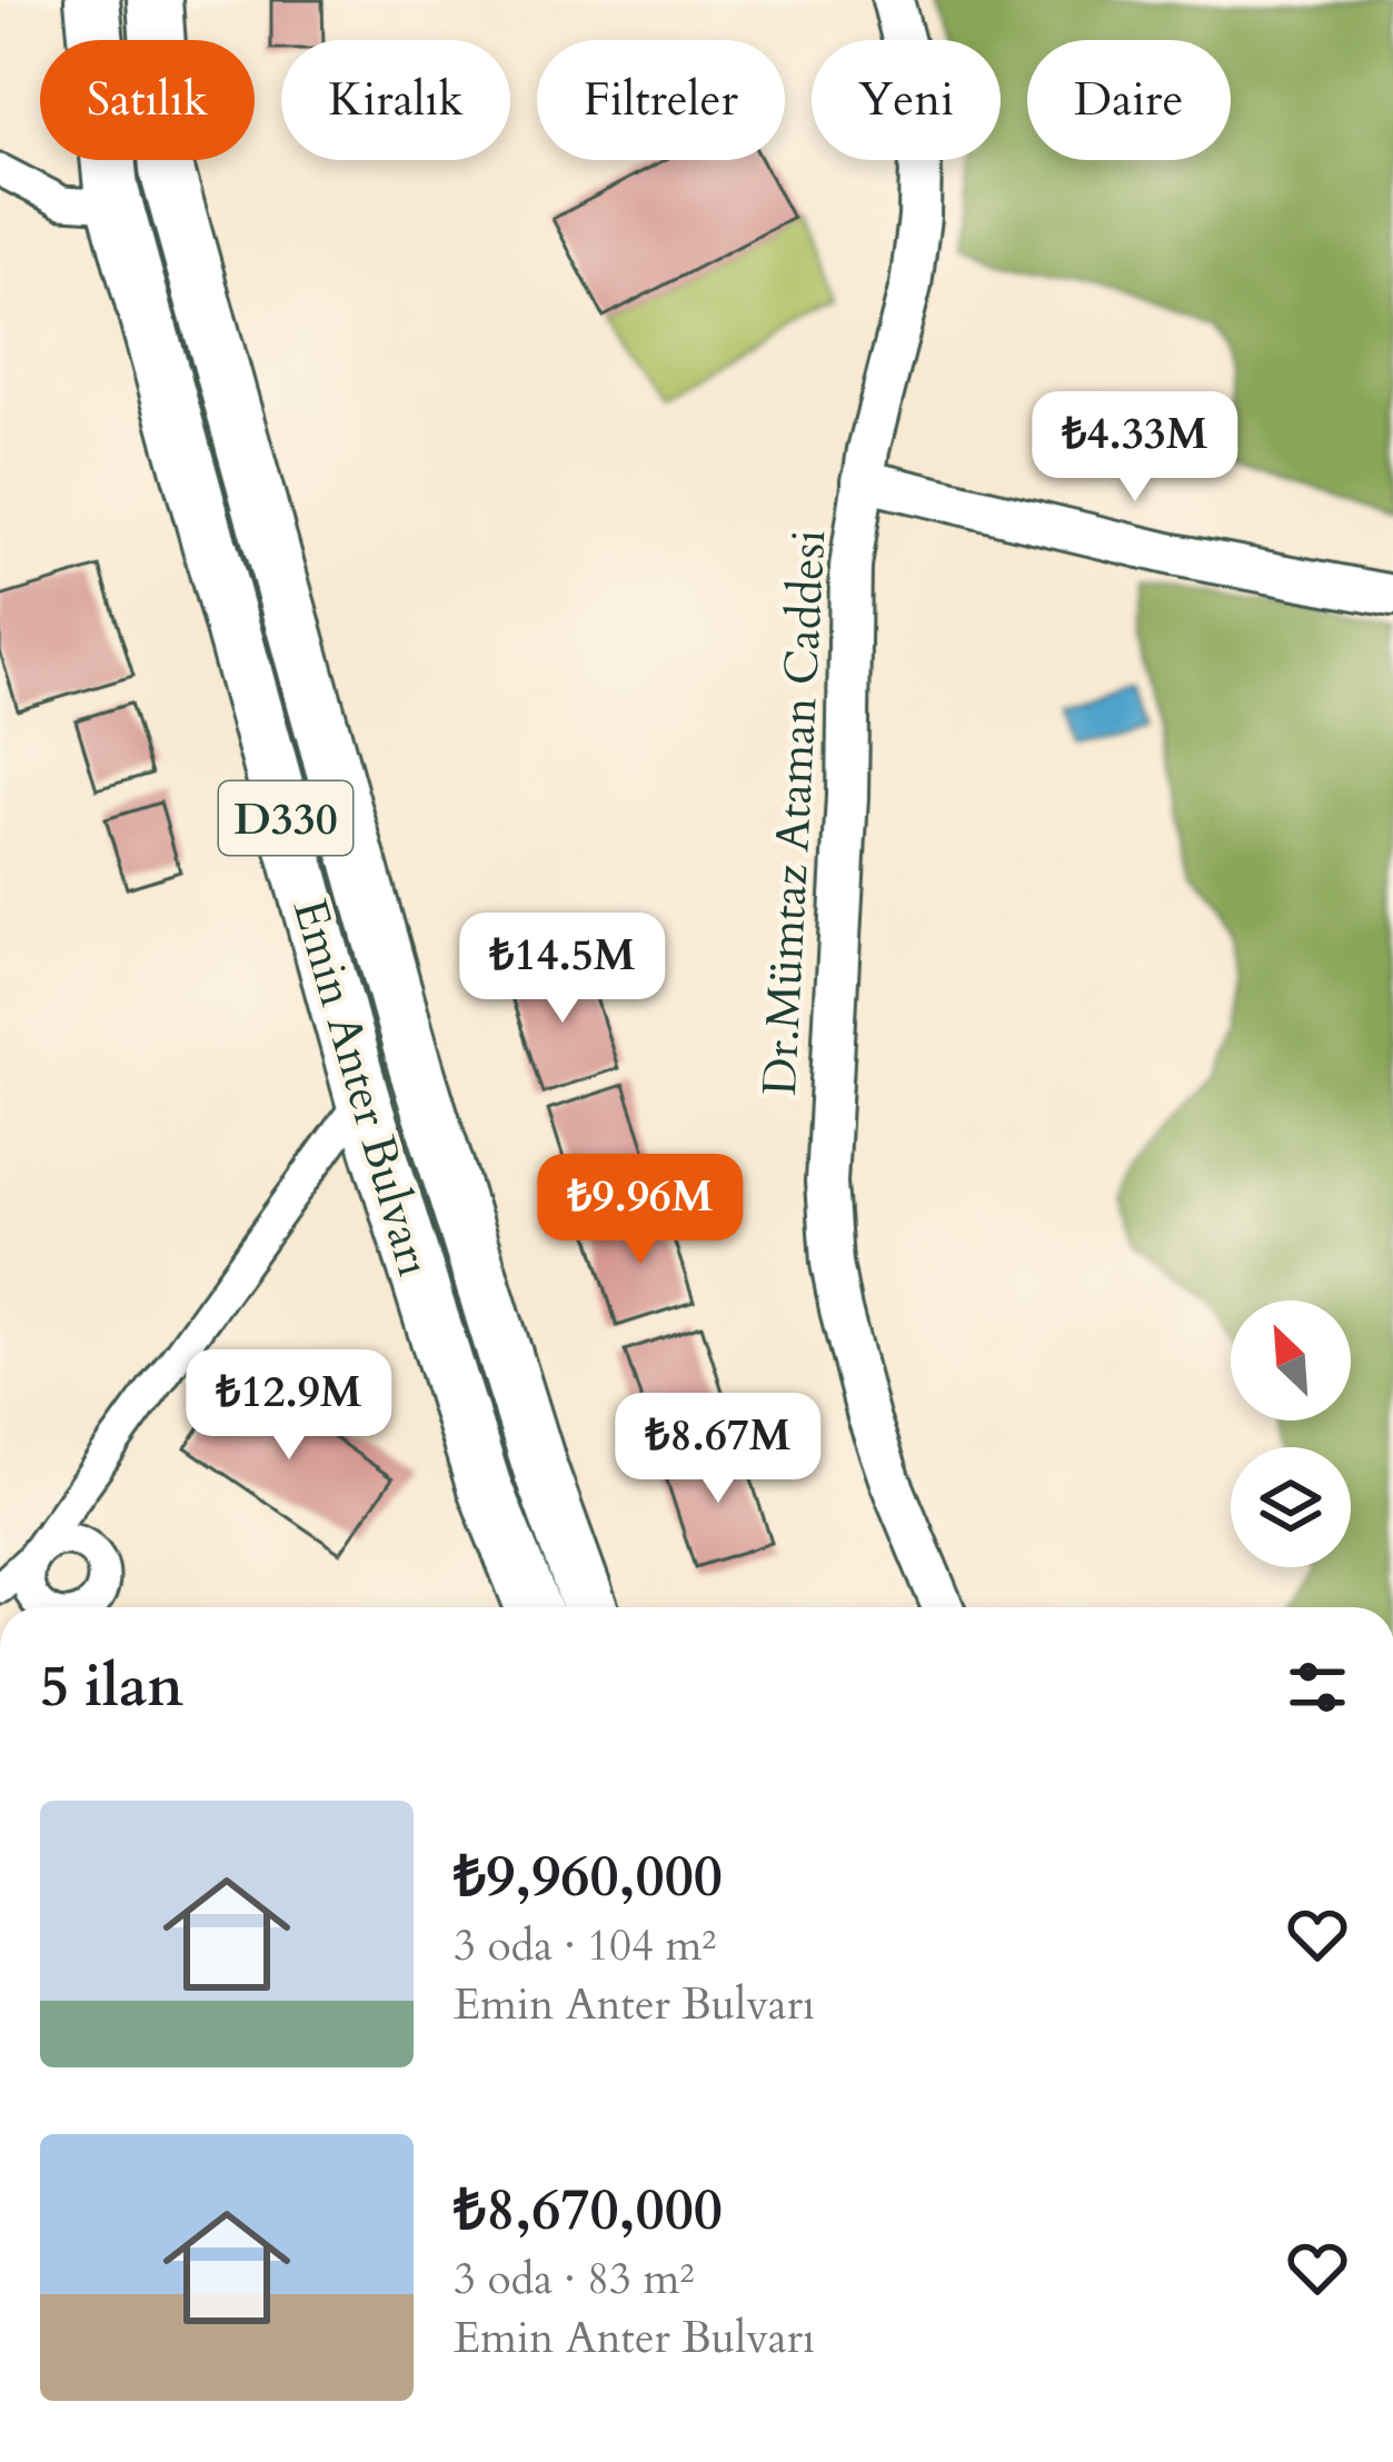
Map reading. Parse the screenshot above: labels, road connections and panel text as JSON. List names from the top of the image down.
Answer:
{
  "streets": {
    "highway": ["D330", "Emin Anter Bulvarı"],
    "street": ["Dr.Mümtaz Ataman Caddesi"]
  },
  "north": "top left",
  "page": {
    "chip": [
      "Satılık",
      "Kiralık",
      "Filtreler",
      "Yeni",
      "Daire"
    ],
    "price": [
      "₺4.33M",
      "₺14.5M",
      "₺9.96M",
      "₺12.9M",
      "₺8.67M"
    ],
    "heading": "5 ilan",
    "list": [
      {
        "name": "₺9,960,000",
        "note": "3 oda · 104 m² · Emin Anter Bulvarı"
      },
      {
        "name": "₺8,670,000",
        "note": "3 oda · 83 m² · Emin Anter Bulvarı"
      }
    ]
  }
}
